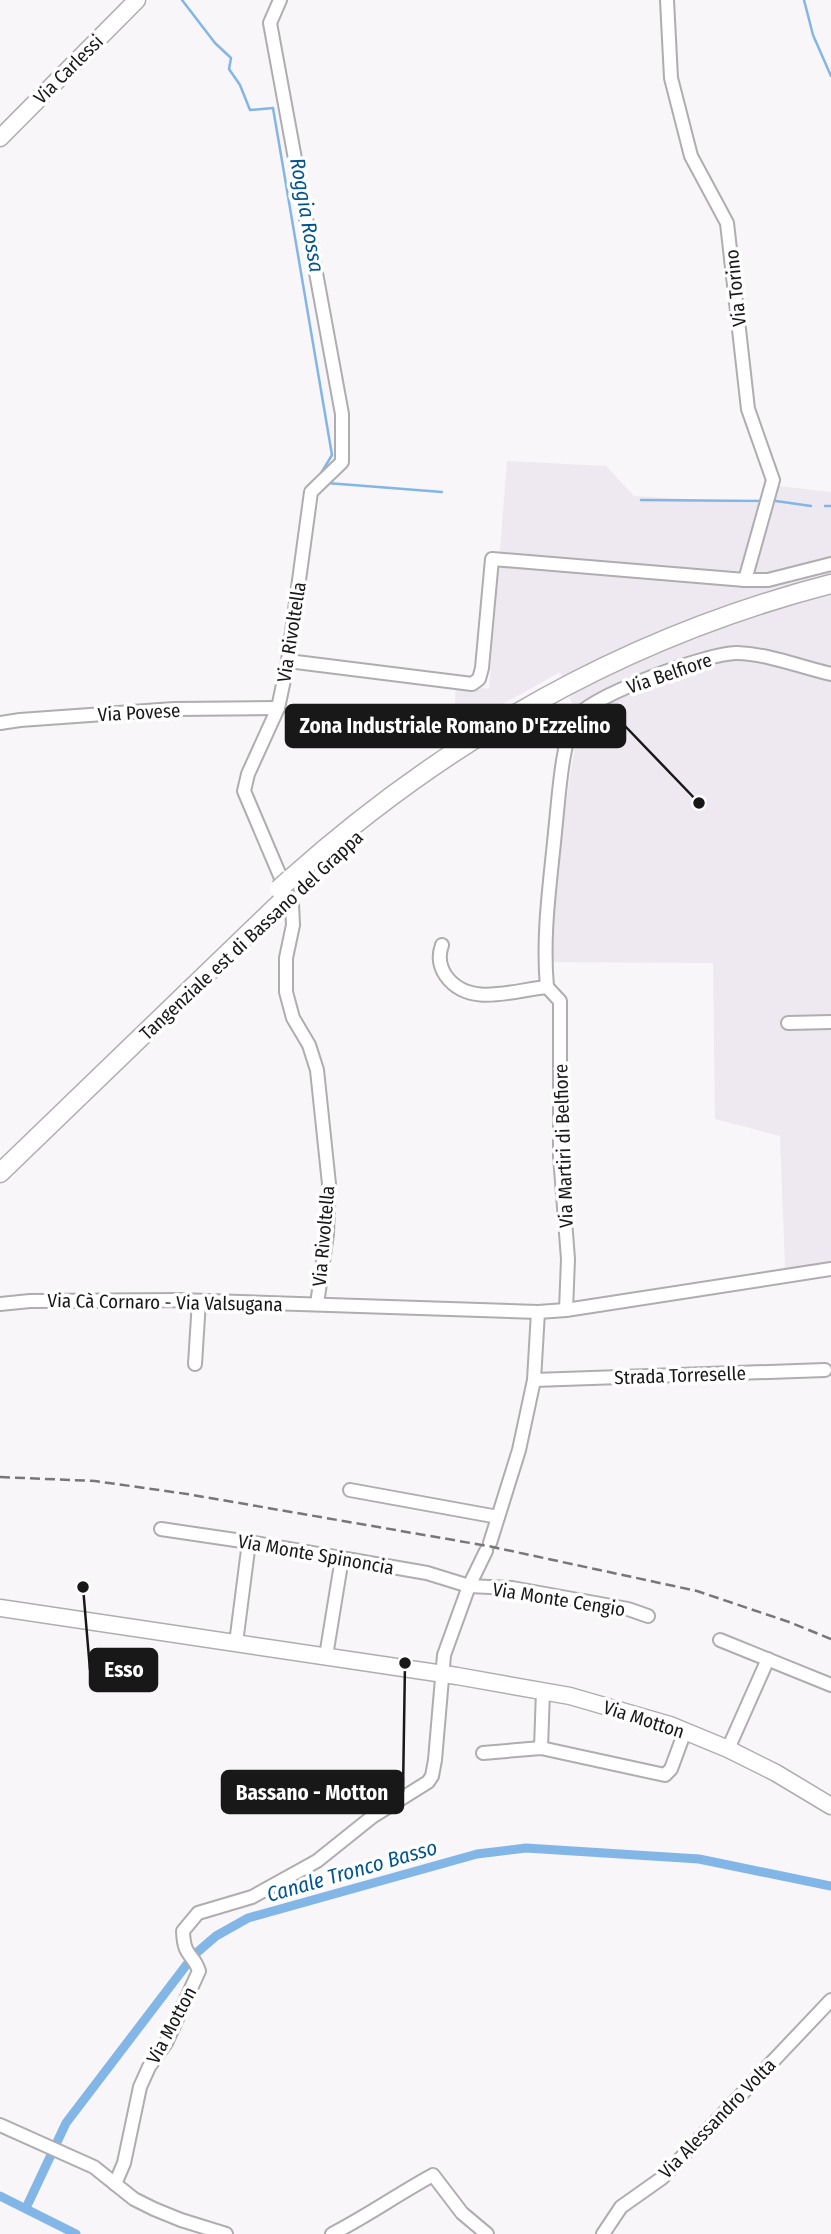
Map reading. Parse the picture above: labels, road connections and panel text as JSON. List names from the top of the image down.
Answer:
{
  "streets": {
    "highway": ["Tangenziale est di Bassano del Grappa"],
    "main road": ["Via Carlessi", "Via Motton"],
    "street": [
      "Via Torino",
      "Via Rivoltella",
      "Via Belfiore",
      "Via Povese",
      "Via Martiri di Belfiore",
      "Via Cà Cornaro - Via Valsugana",
      "Strada Torreselle",
      "Via Monte Spinoncia",
      "Via Monte Cengio",
      "Via Alessandro Volta"
    ]
  },
  "crossings": [
    ["Via Rivoltella", "Via Povese"],
    ["Via Rivoltella", "Via Cà Cornaro - Via Valsugana"],
    ["Via Belfiore", "Via Martiri di Belfiore"],
    ["Via Martiri di Belfiore", "Via Cà Cornaro - Via Valsugana"],
    ["Via Monte Spinoncia", "Via Monte Cengio"]
  ],
  "water": ["Roggia Rossa", "Canale Tronco Basso"],
  "places": ["Zona Industriale Romano D'Ezzelino", "Esso", "Bassano - Motton"]
}
